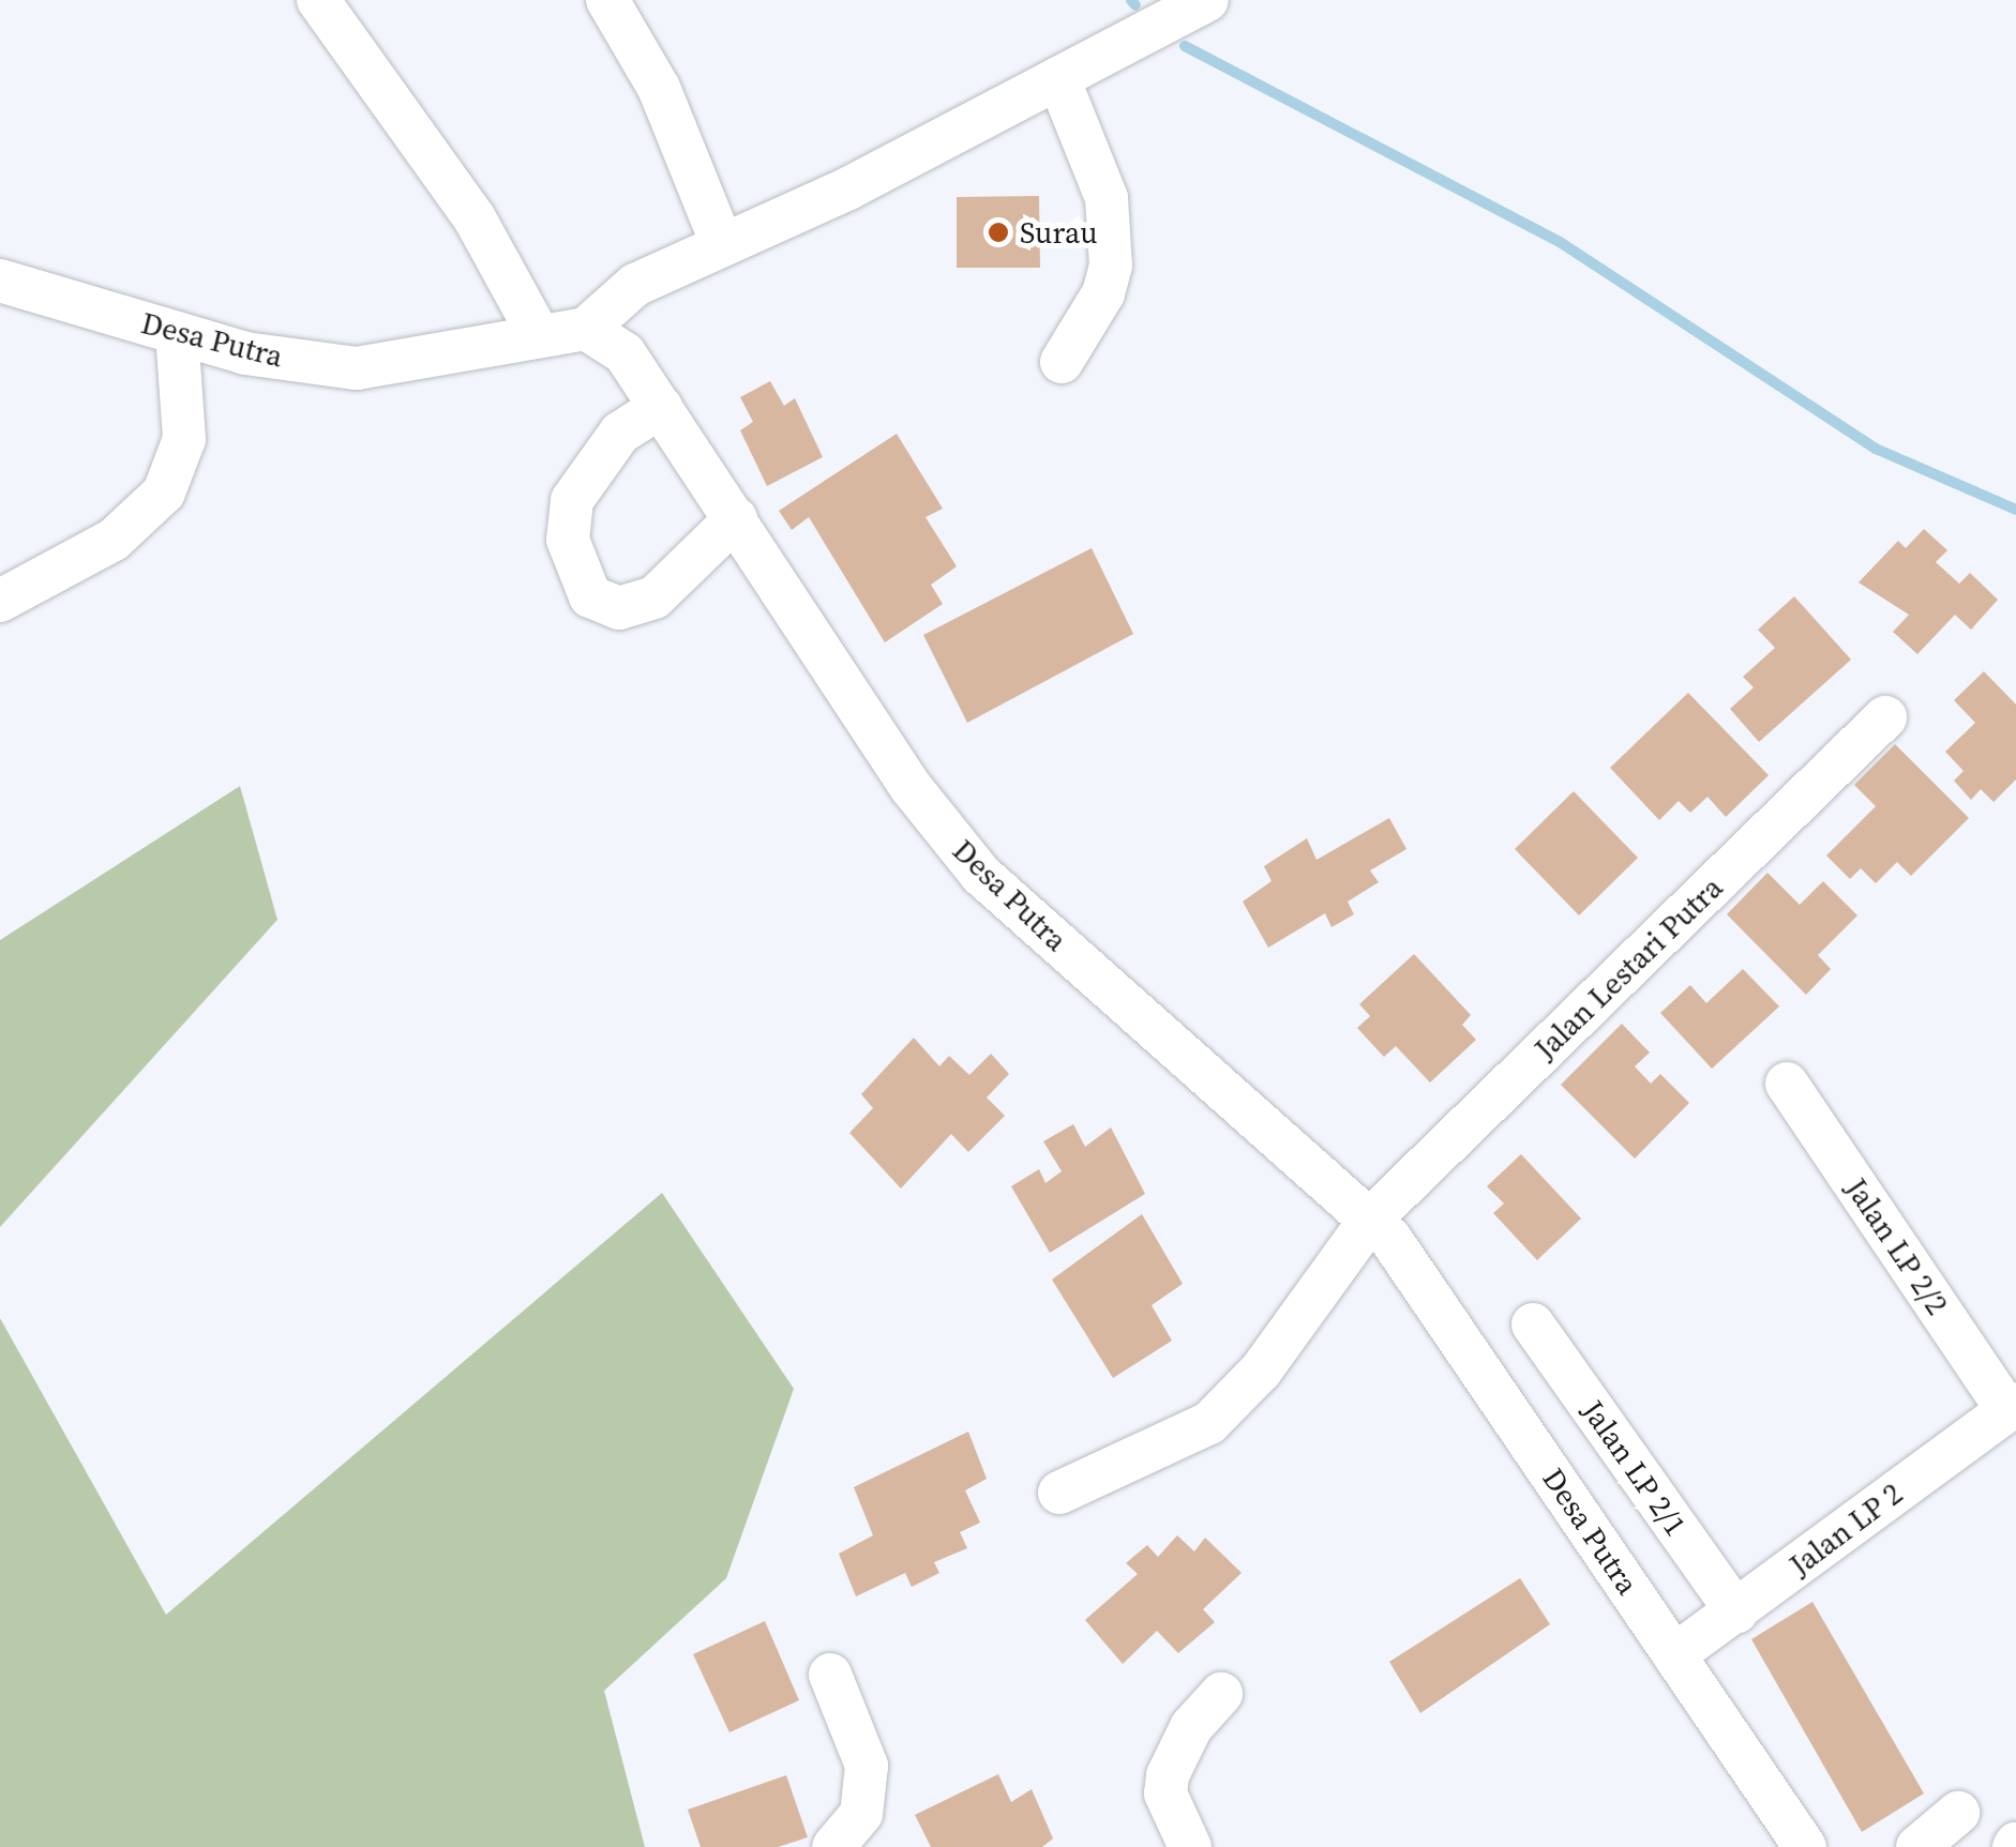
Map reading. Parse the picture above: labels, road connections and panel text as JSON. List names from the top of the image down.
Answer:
{
  "streets": {
    "street": [
      "Desa Putra",
      "Jalan Lestari Putra",
      "Jalan LP 2/2",
      "Jalan LP 2/1",
      "Jalan LP 2"
    ]
  },
  "crossings": [
    ["Desa Putra", "Jalan Lestari Putra"],
    ["Desa Putra", "Jalan LP 2"],
    ["Jalan LP 2/2", "Jalan LP 2"],
    ["Jalan LP 2/1", "Jalan LP 2"]
  ],
  "places": ["Surau"]
}
